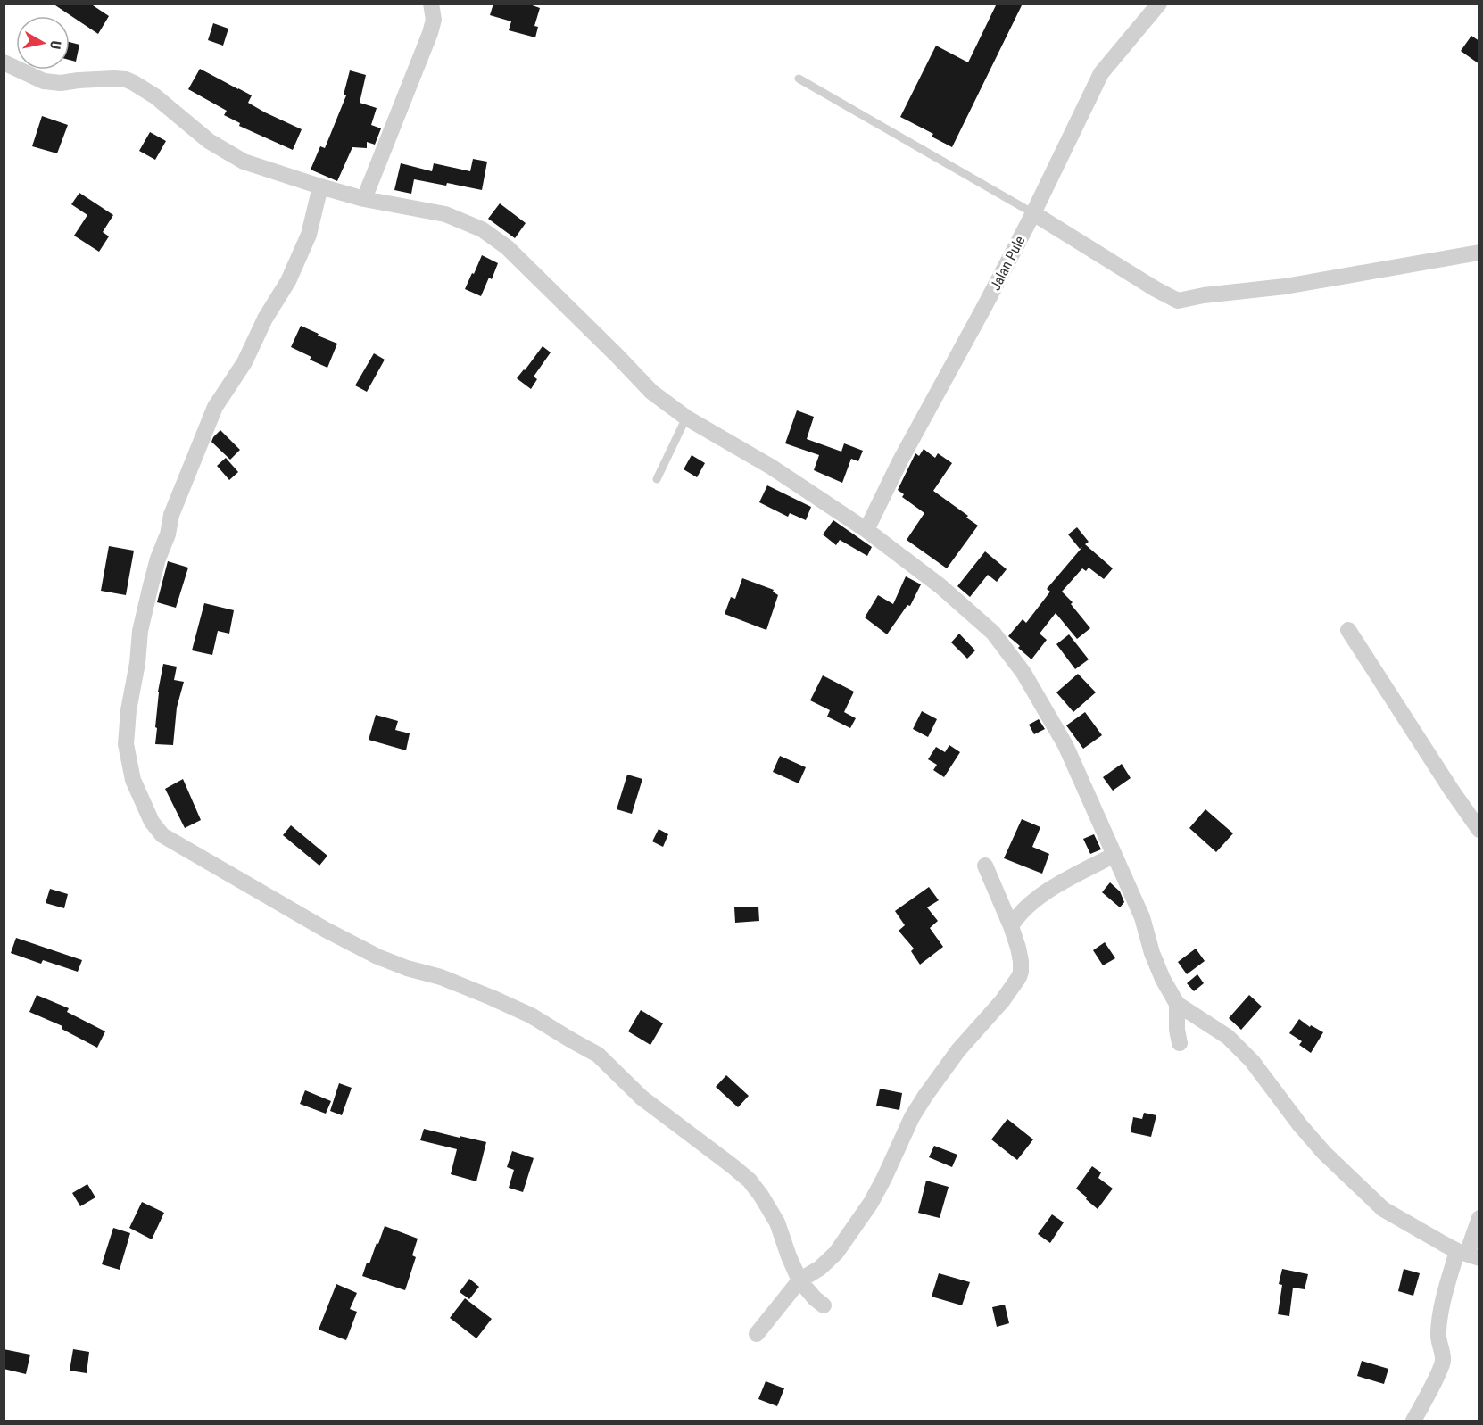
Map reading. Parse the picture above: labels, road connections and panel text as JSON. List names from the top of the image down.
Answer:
{
  "streets": {
    "street": ["Jalan Pule"]
  },
  "north": "right"
}
